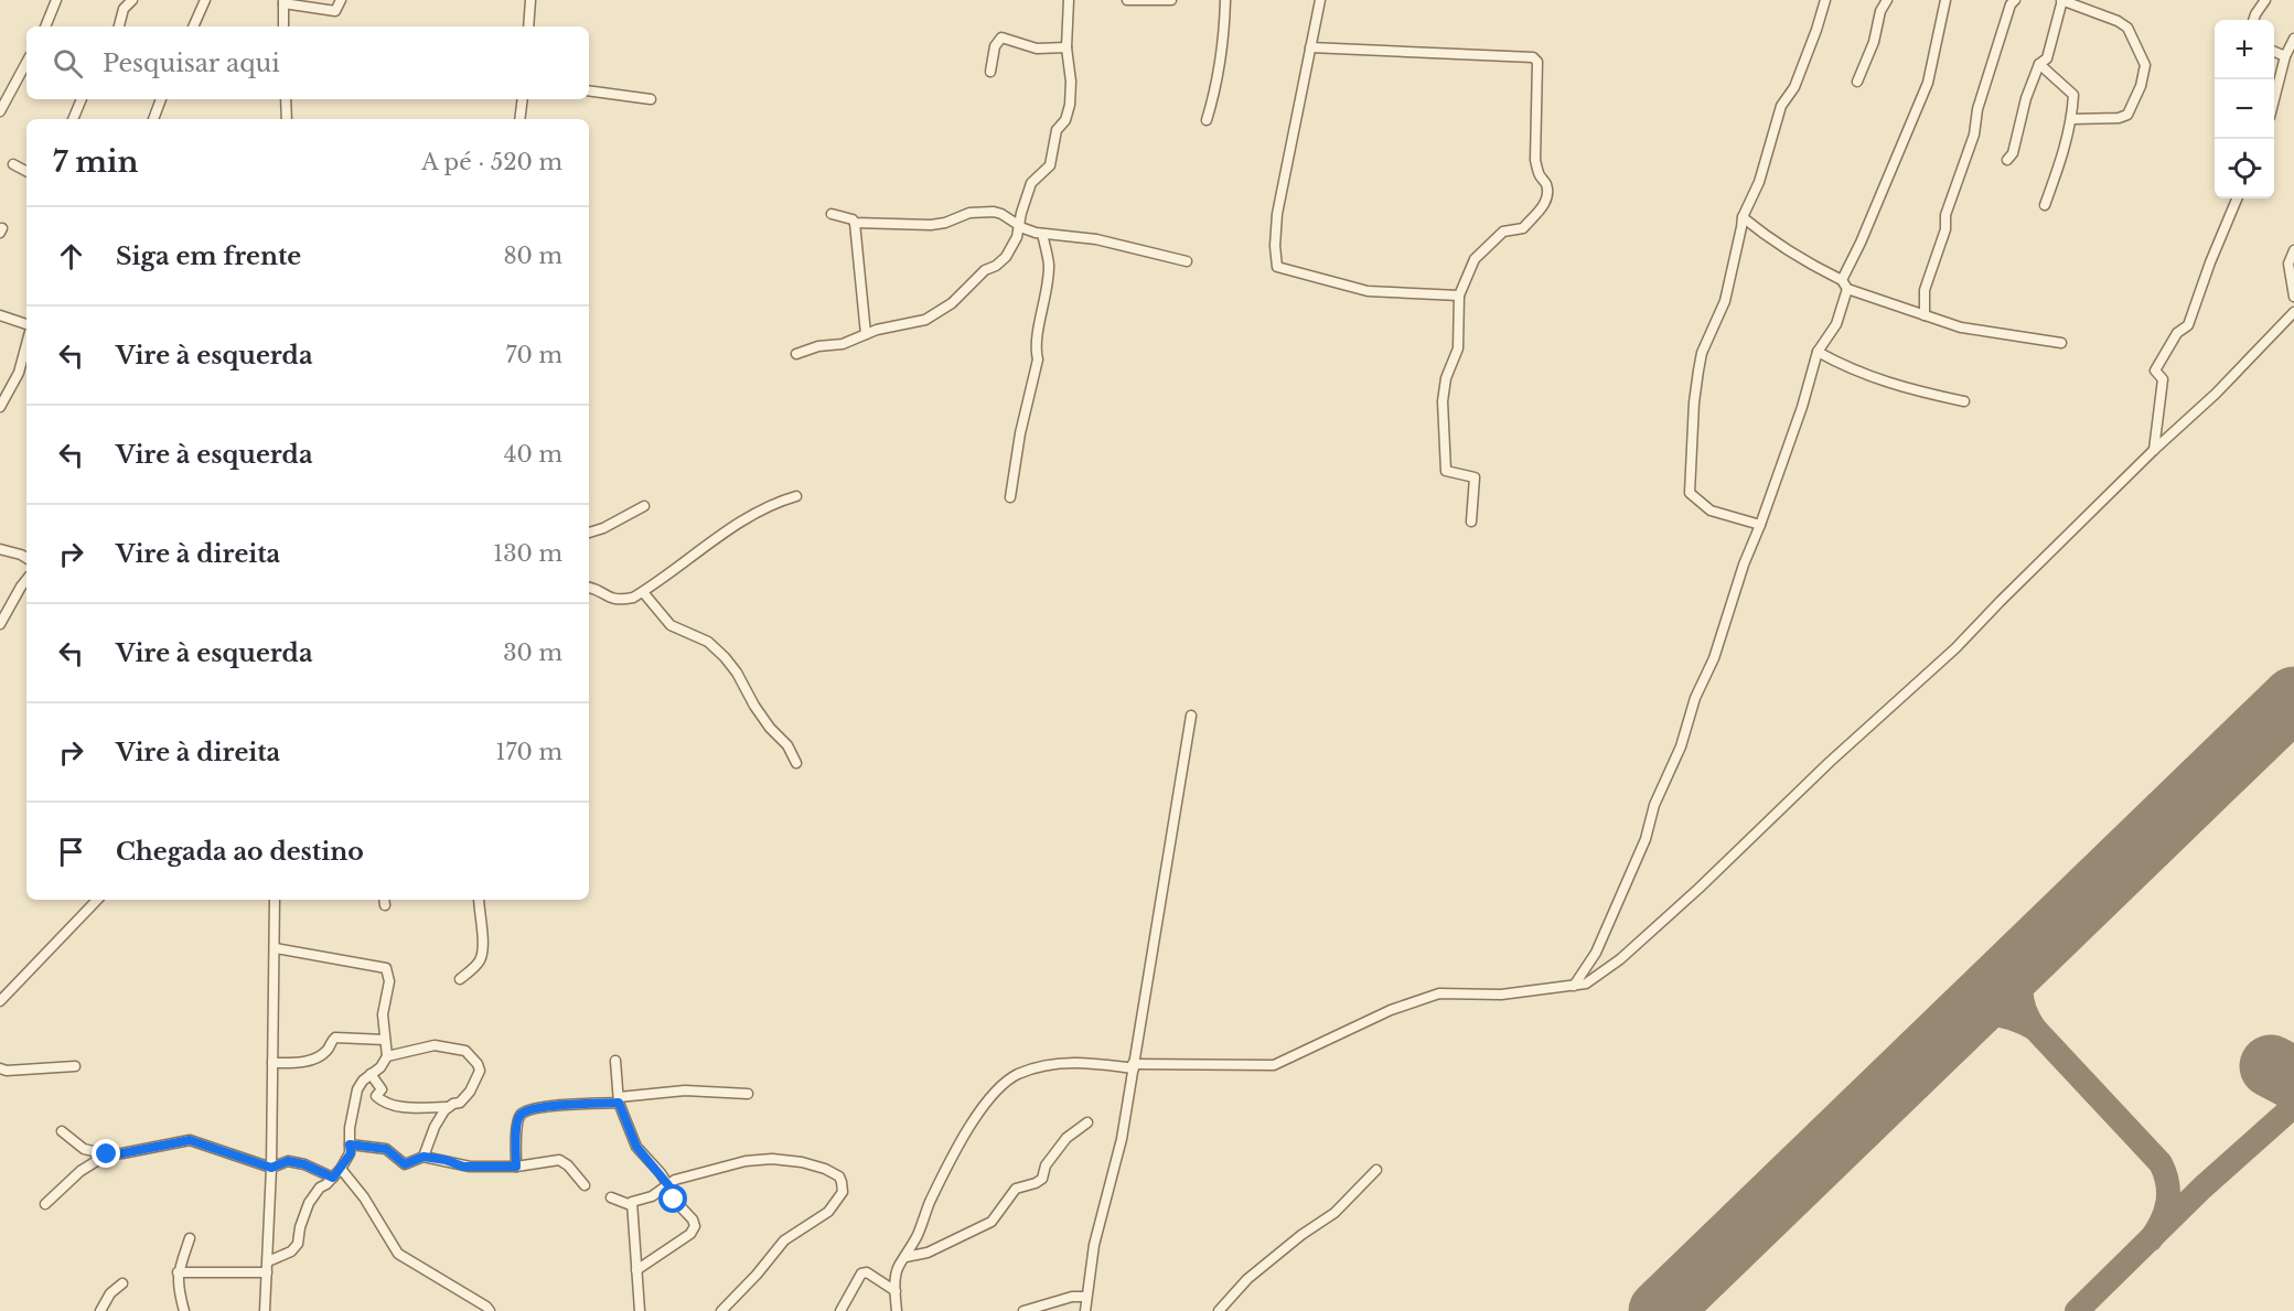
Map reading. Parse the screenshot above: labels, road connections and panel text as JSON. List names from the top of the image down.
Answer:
{
  "page": {
    "map_buttons": ["+", "−"],
    "search": "Pesquisar aqui",
    "heading": ["7 min", "A pé · 520 m"],
    "list": [
      ["Siga em frente", "80 m"],
      ["Vire à esquerda", "70 m"],
      ["Vire à esquerda", "40 m"],
      ["Vire à direita", "130 m"],
      ["Vire à esquerda", "30 m"],
      ["Vire à direita", "170 m"],
      "Chegada ao destino"
    ]
  }
}
